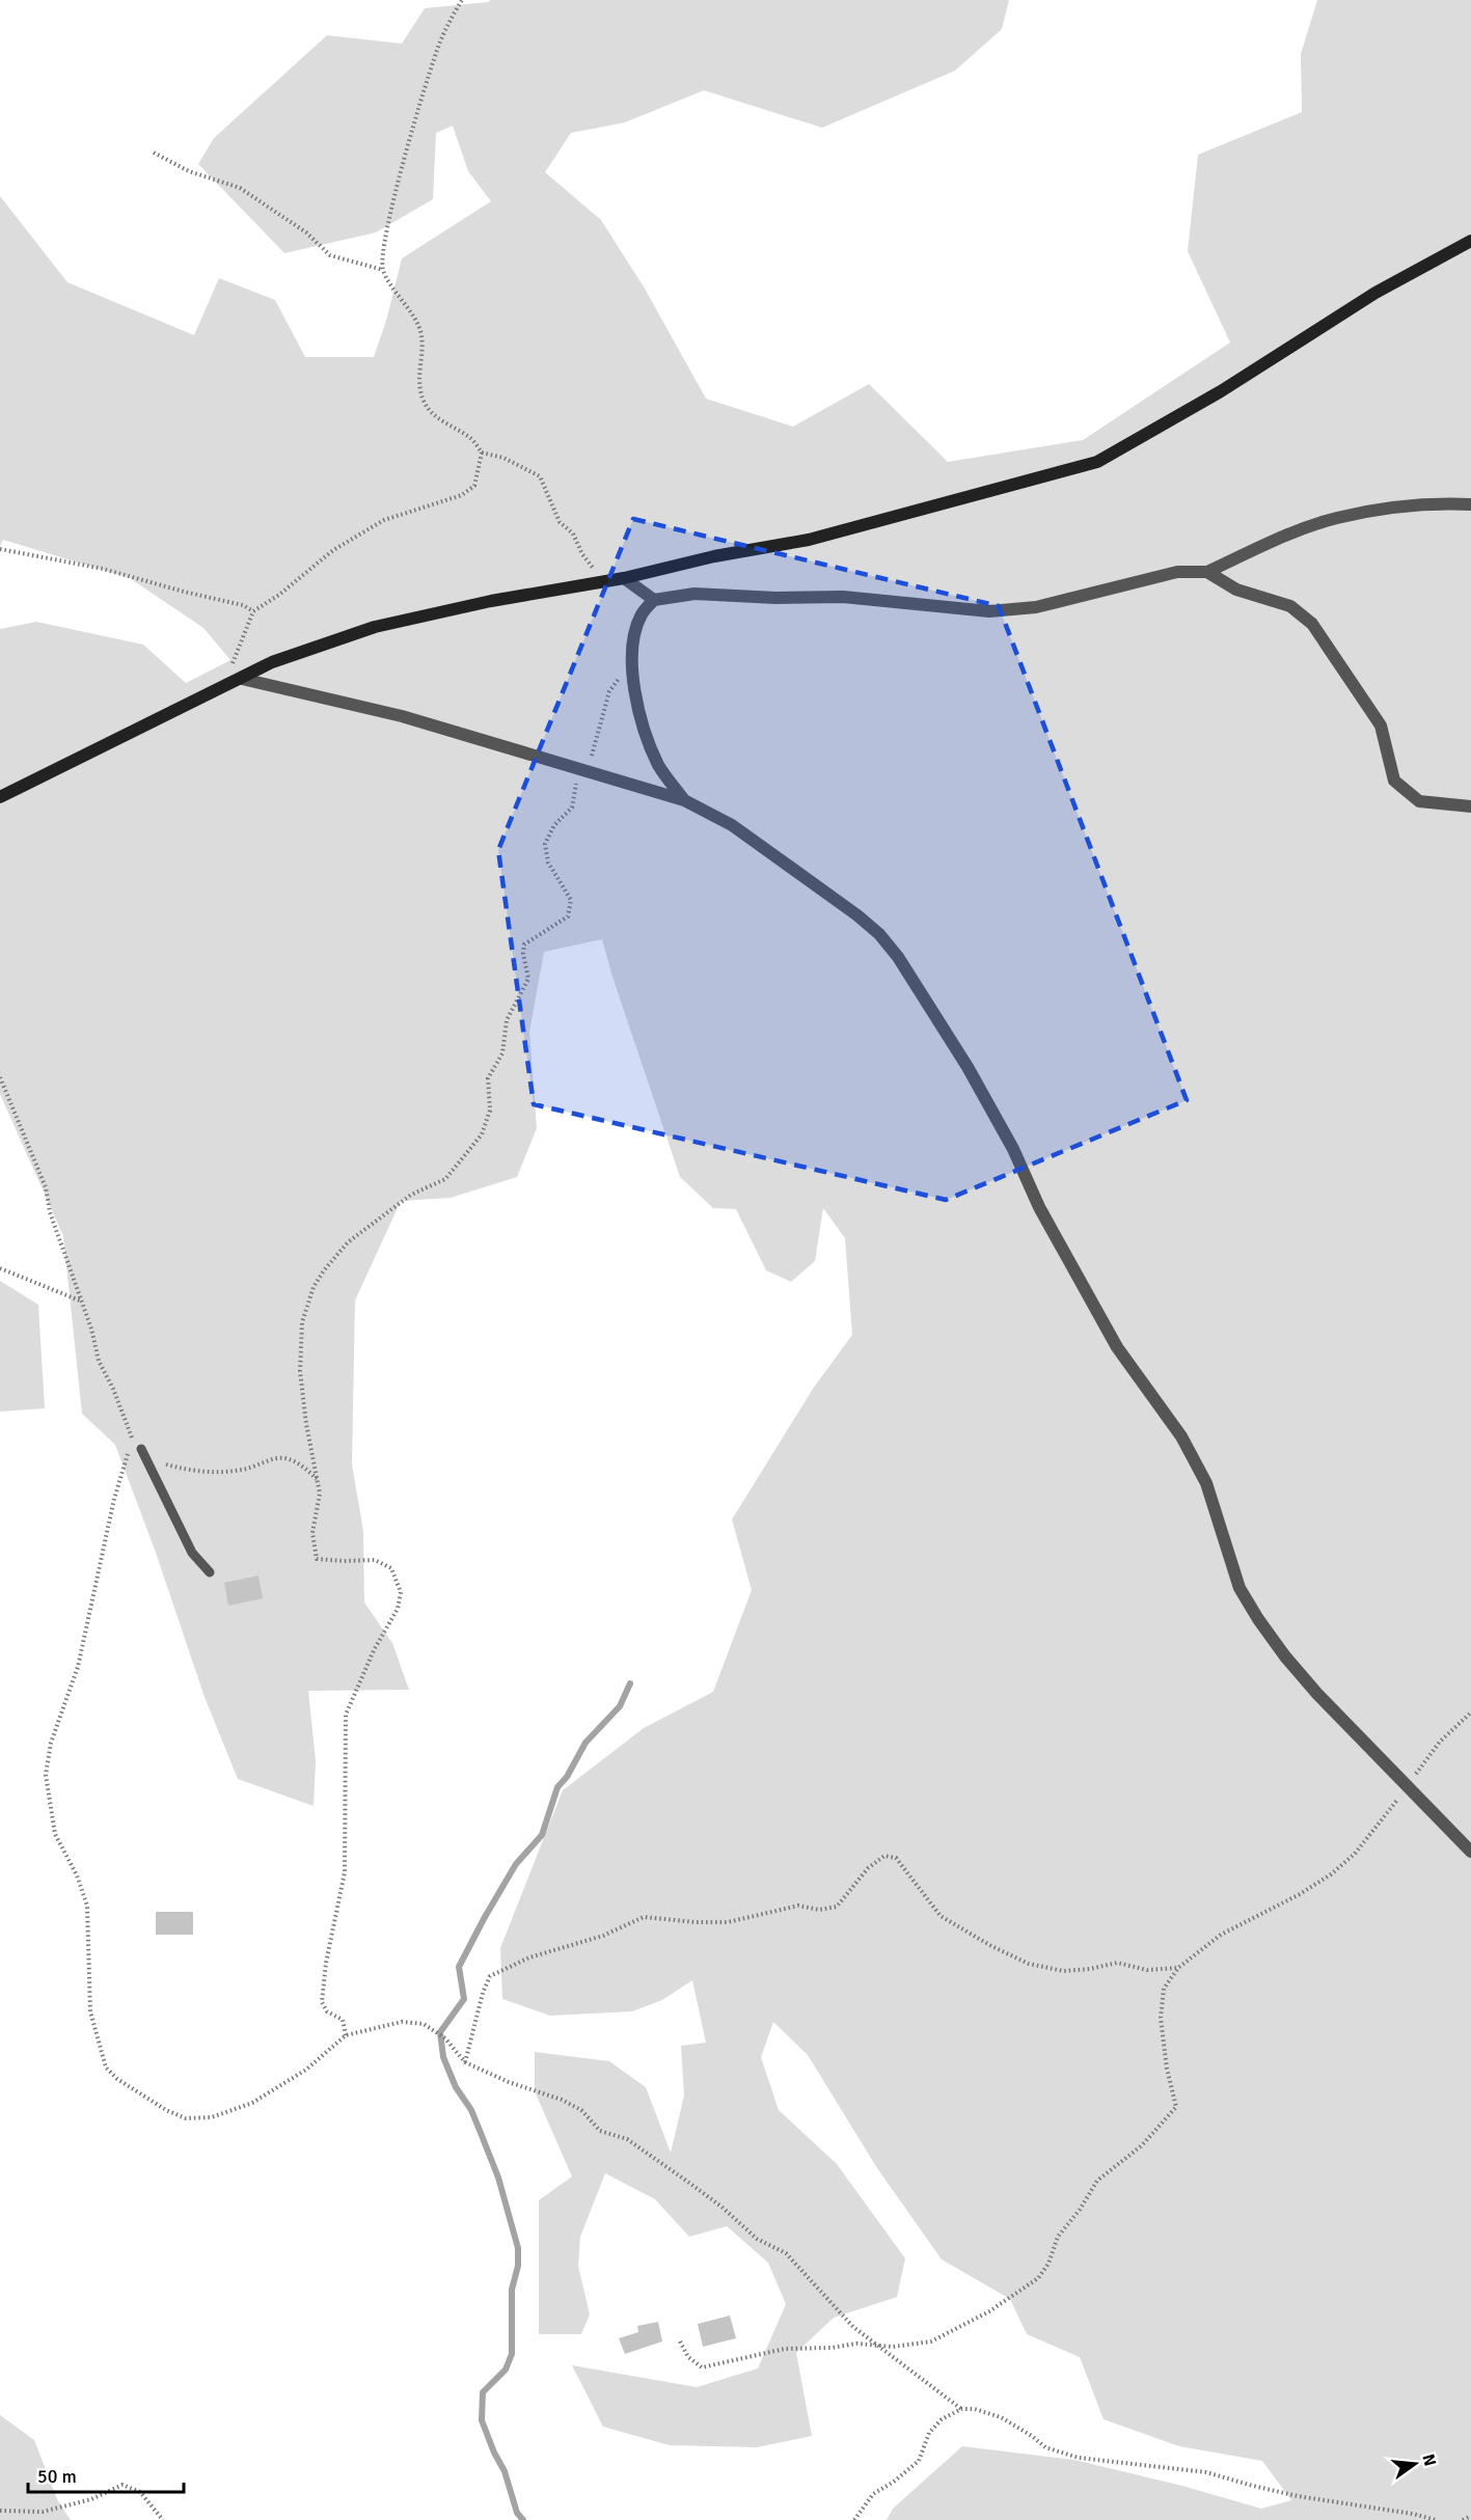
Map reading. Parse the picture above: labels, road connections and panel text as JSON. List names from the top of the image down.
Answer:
{
  "scale_bar": "50 m",
  "north": "right"
}
